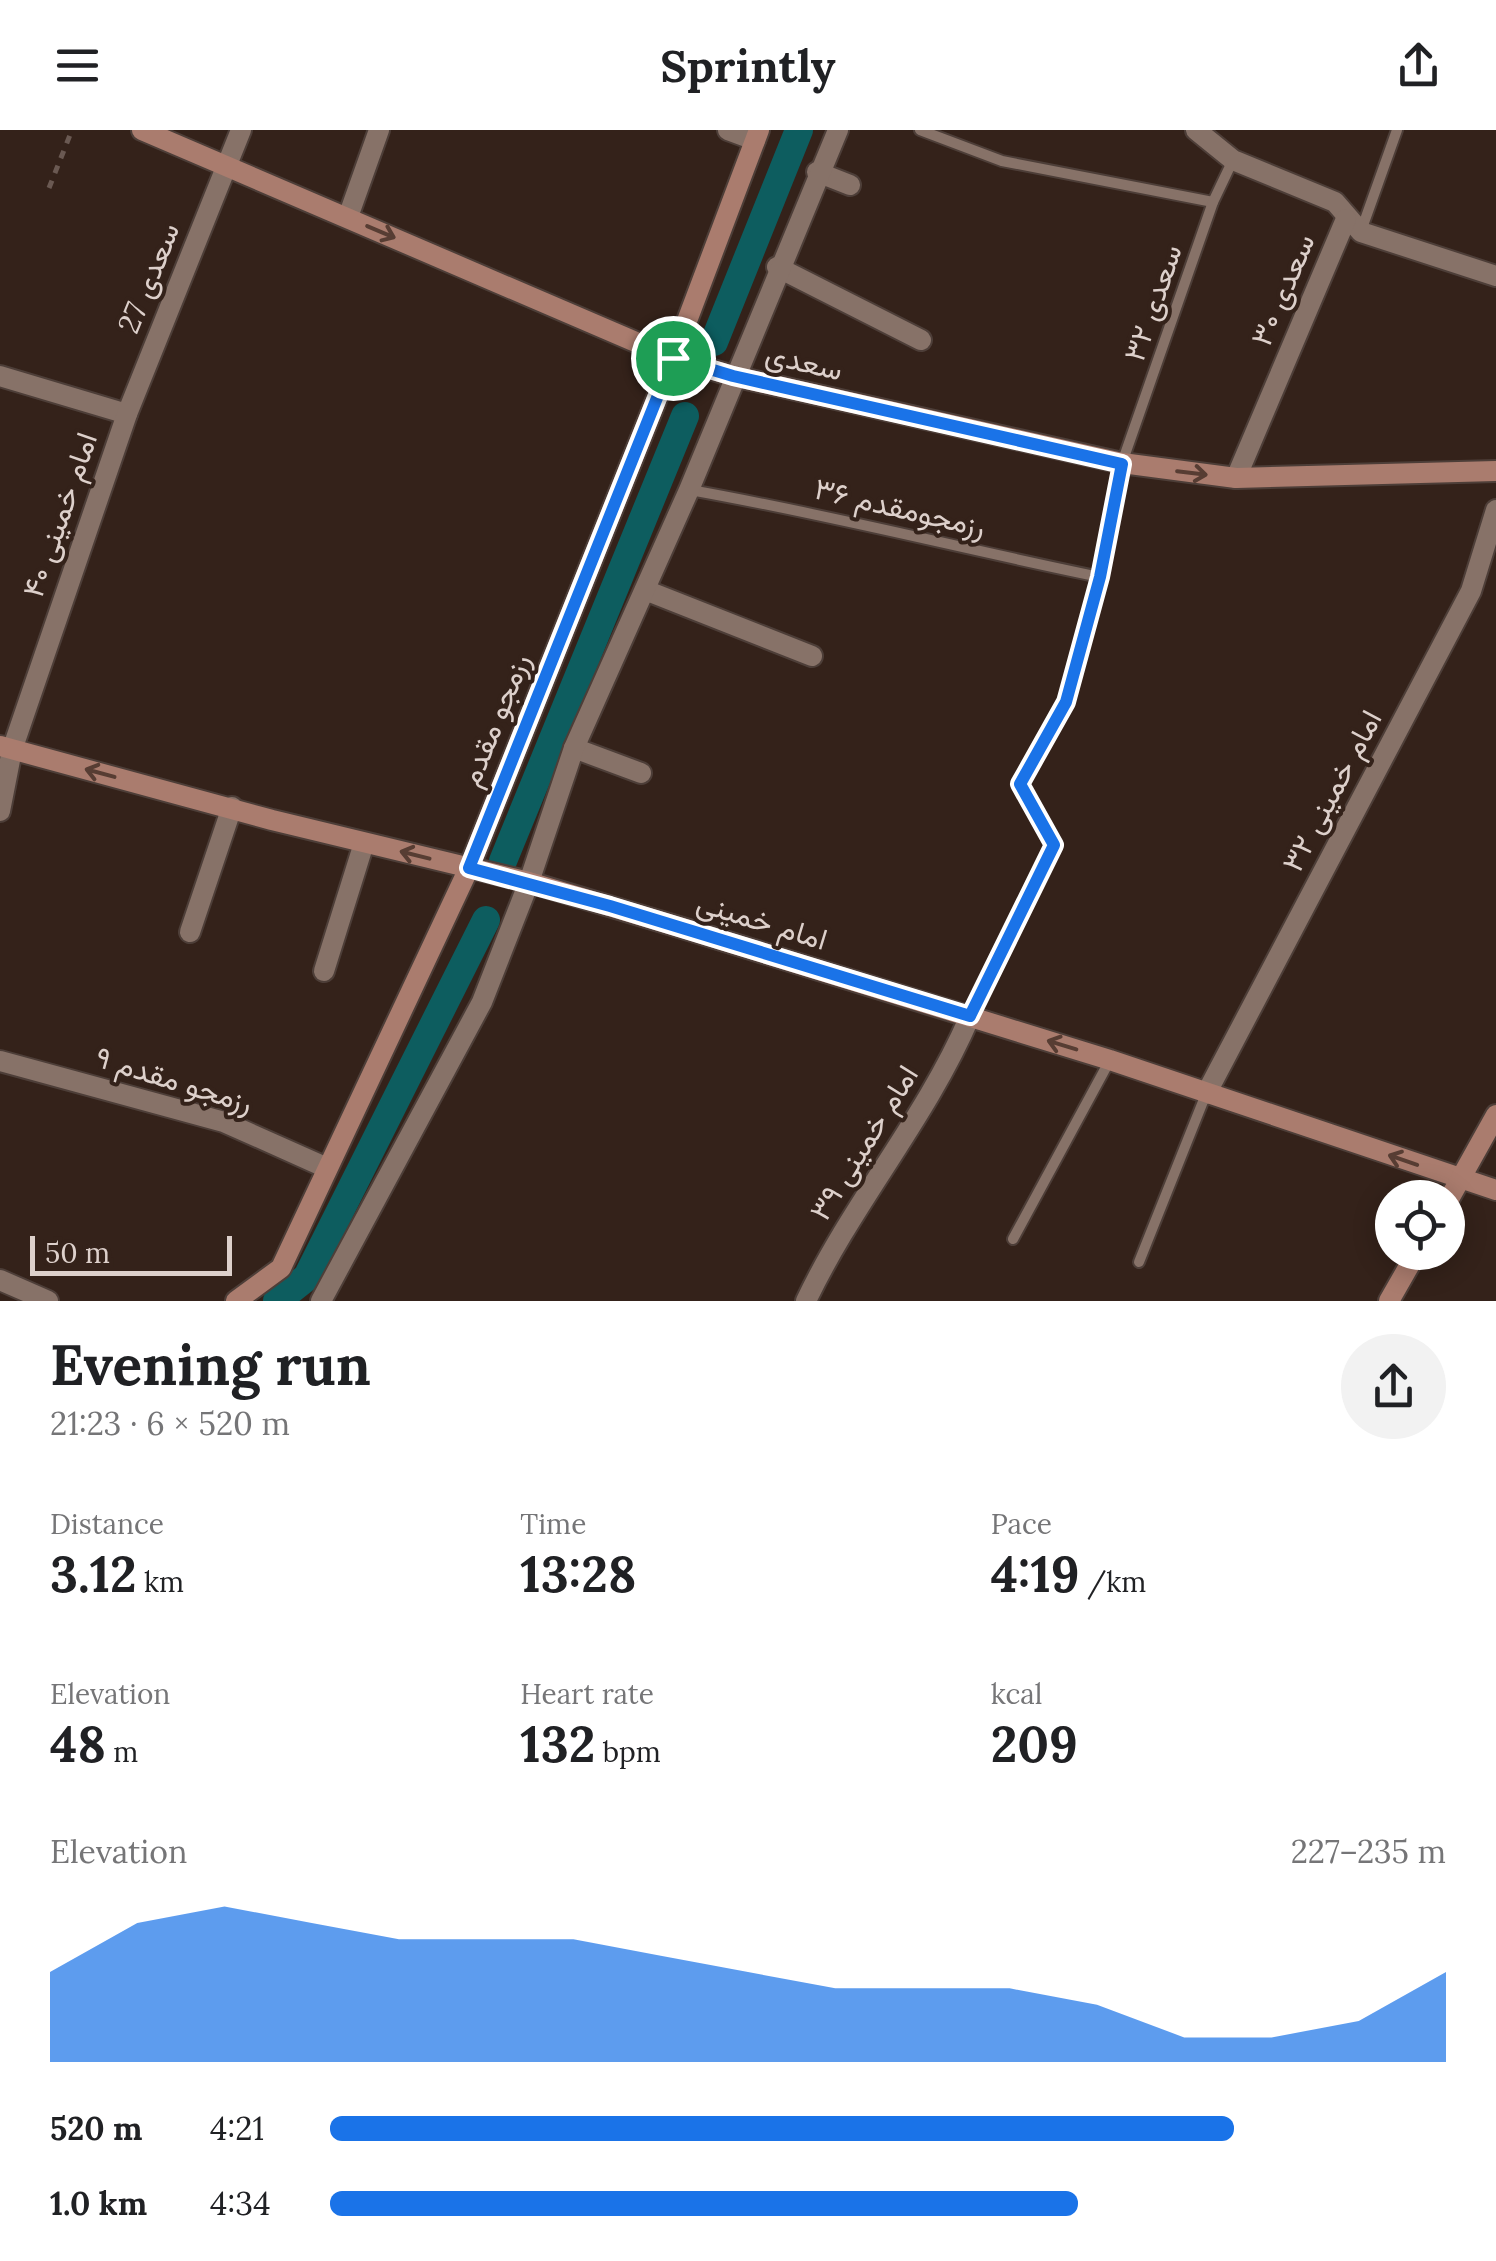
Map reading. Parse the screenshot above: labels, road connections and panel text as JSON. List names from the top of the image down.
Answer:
{
  "streets": {
    "main road": ["سعدی", "رزمجو مقدم", "امام خمینی"],
    "street": [
      "سعدی 27",
      "سعدی ۳۰",
      "امام خمینی ۴۰",
      "امام خمینی ۳۲",
      "رزمجو مقدم ۹",
      "امام خمینی ۳۹"
    ],
    "lane": ["سعدی ۳۲", "رزمجومقدم ۳۶"]
  },
  "crossings": [
    ["سعدی 27", "سعدی"],
    ["سعدی 27", "امام خمینی ۴۰"],
    ["سعدی ۳۰", "سعدی"],
    ["سعدی ۳۲", "سعدی"],
    ["سعدی ۳۲", "رزمجومقدم ۳۶"],
    ["سعدی ۳۲", "امام خمینی"],
    ["سعدی ۳۲", "امام خمینی ۳۹"],
    ["سعدی", "رزمجو مقدم"],
    ["امام خمینی ۴۰", "امام خمینی"],
    ["رزمجو مقدم", "امام خمینی"],
    ["رزمجو مقدم", "رزمجو مقدم ۹"],
    ["امام خمینی ۳۲", "امام خمینی"],
    ["امام خمینی", "امام خمینی ۳۹"]
  ],
  "one_way": ["امام خمینی"],
  "scale_bar": "50 m",
  "page": {
    "header": "Sprintly",
    "scale": "50 m",
    "heading": ["Evening run", "21:23 · 6 × 520 m"],
    "stats": [
      ["Distance", "3.12 km"],
      ["Time", "13:28"],
      ["Pace", "4:19 /km"],
      ["Elevation", "48 m"],
      ["Heart rate", "132 bpm"],
      ["kcal", "209"]
    ],
    "chart": ["Elevation", "227–235 m"],
    "list": [
      {
        "name": "520 m",
        "note": "4:21"
      },
      {
        "name": "1.0 km",
        "note": "4:34"
      }
    ]
  }
}
